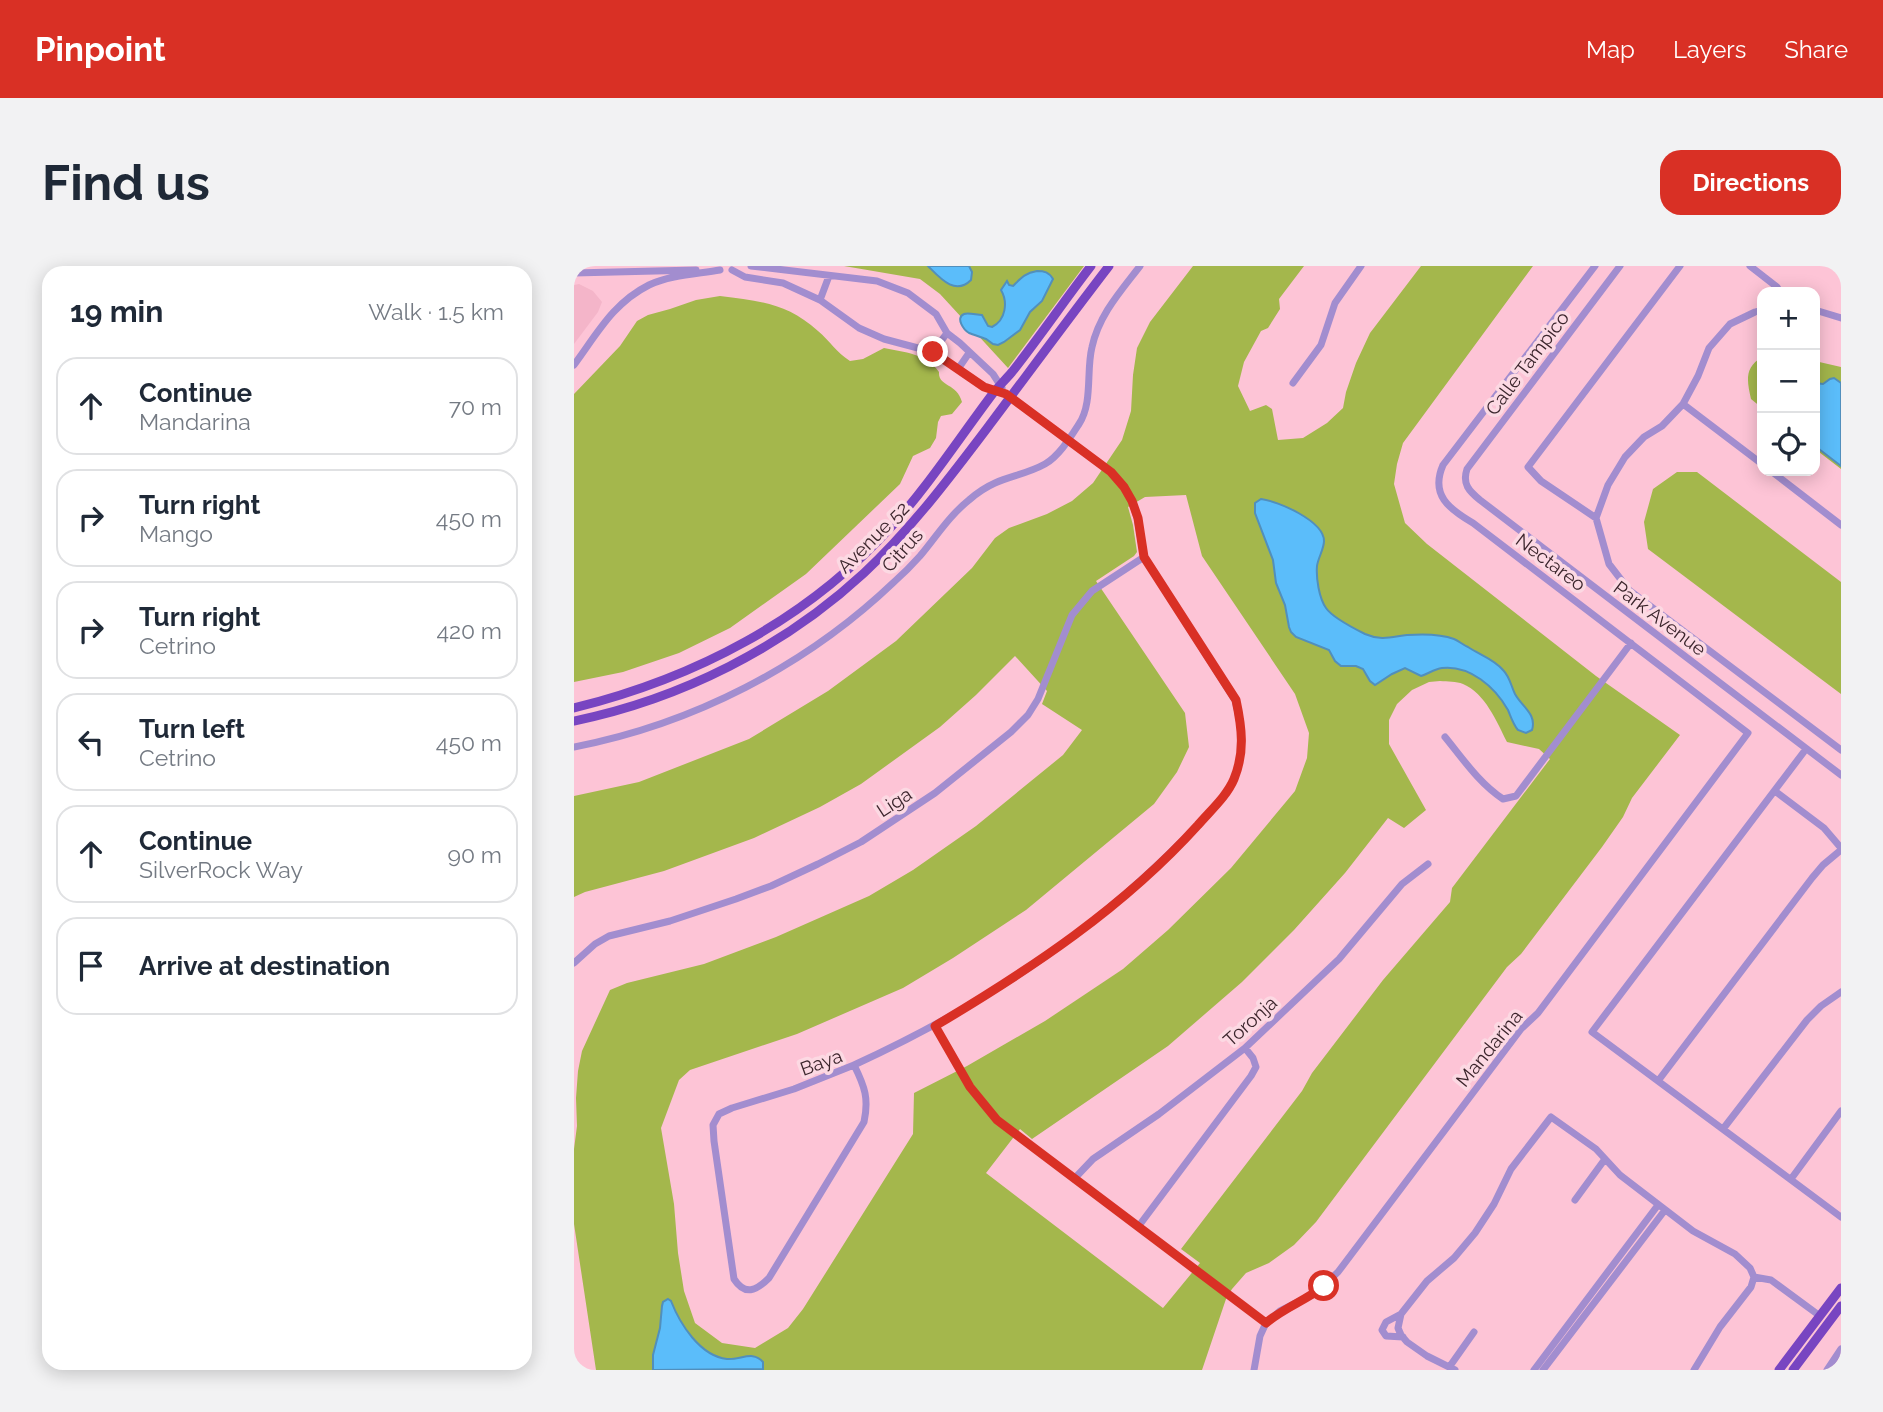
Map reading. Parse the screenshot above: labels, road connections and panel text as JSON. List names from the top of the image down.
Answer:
{
  "streets": {
    "main road": ["Avenue 52"],
    "street": [
      "Calle Tampico",
      "Citrus",
      "Nectareo",
      "Park Avenue",
      "Liga",
      "Toronja",
      "Mandarina",
      "Baya"
    ]
  },
  "crossings": [
    ["Calle Tampico", "Park Avenue"],
    ["Nectareo", "Mandarina"]
  ],
  "page": {
    "header": "Pinpoint",
    "nav": ["Map", "Layers", "Share"],
    "buttons": "Directions",
    "title": "Find us",
    "heading": ["19 min", "Walk · 1.5 km"],
    "map_buttons": ["+", "−"],
    "list": [
      ["Continue", "Mandarina", "70 m"],
      ["Turn right", "Mango", "450 m"],
      ["Turn right", "Cetrino", "420 m"],
      ["Turn left", "Cetrino", "450 m"],
      ["Continue", "SilverRock Way", "90 m"],
      "Arrive at destination"
    ]
  }
}
